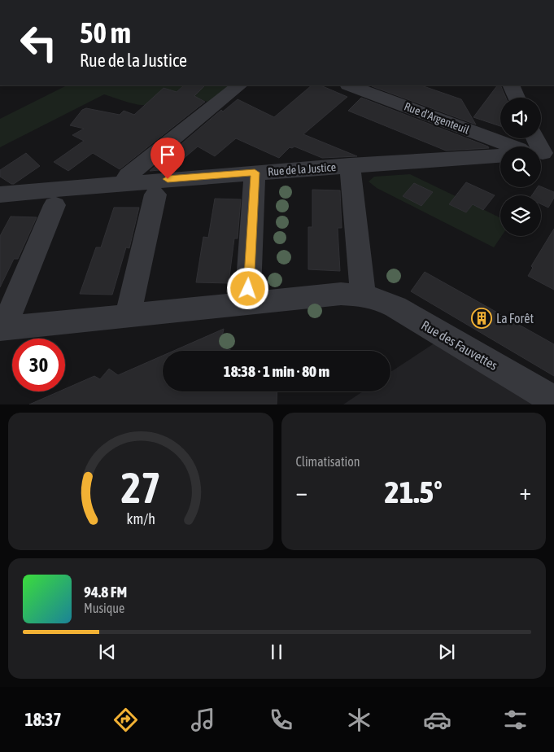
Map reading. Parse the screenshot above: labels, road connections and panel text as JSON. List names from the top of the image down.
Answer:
{
  "streets": {
    "street": ["Rue d'Argenteuil", "Rue de la Justice", "Rue des Fauvettes"]
  },
  "places": {
    "building": ["La Forêt"]
  },
  "page": {
    "turn": ["50 m", "Rue de la Justice"],
    "limit": "30",
    "trip": "18:38 · 1 min · 80 m",
    "tile": "Climatisation",
    "heat": ["−", "21.5°", "+"],
    "song": ["94.8 FM", "Musique"],
    "tabs": "18:37",
    "gauge": ["27", "km/h"]
  }
}
